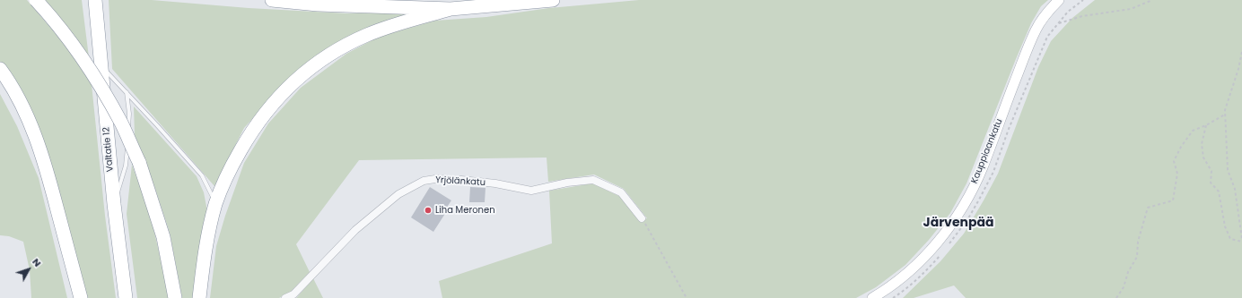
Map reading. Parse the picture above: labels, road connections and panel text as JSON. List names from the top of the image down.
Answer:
{
  "streets": {
    "highway": ["Valtatie 12"],
    "street": ["Kauppiaankatu", "Yrjölänkatu"]
  },
  "districts": ["Järvenpää"],
  "places": ["Liha Meronen"],
  "north": "top right"
}
